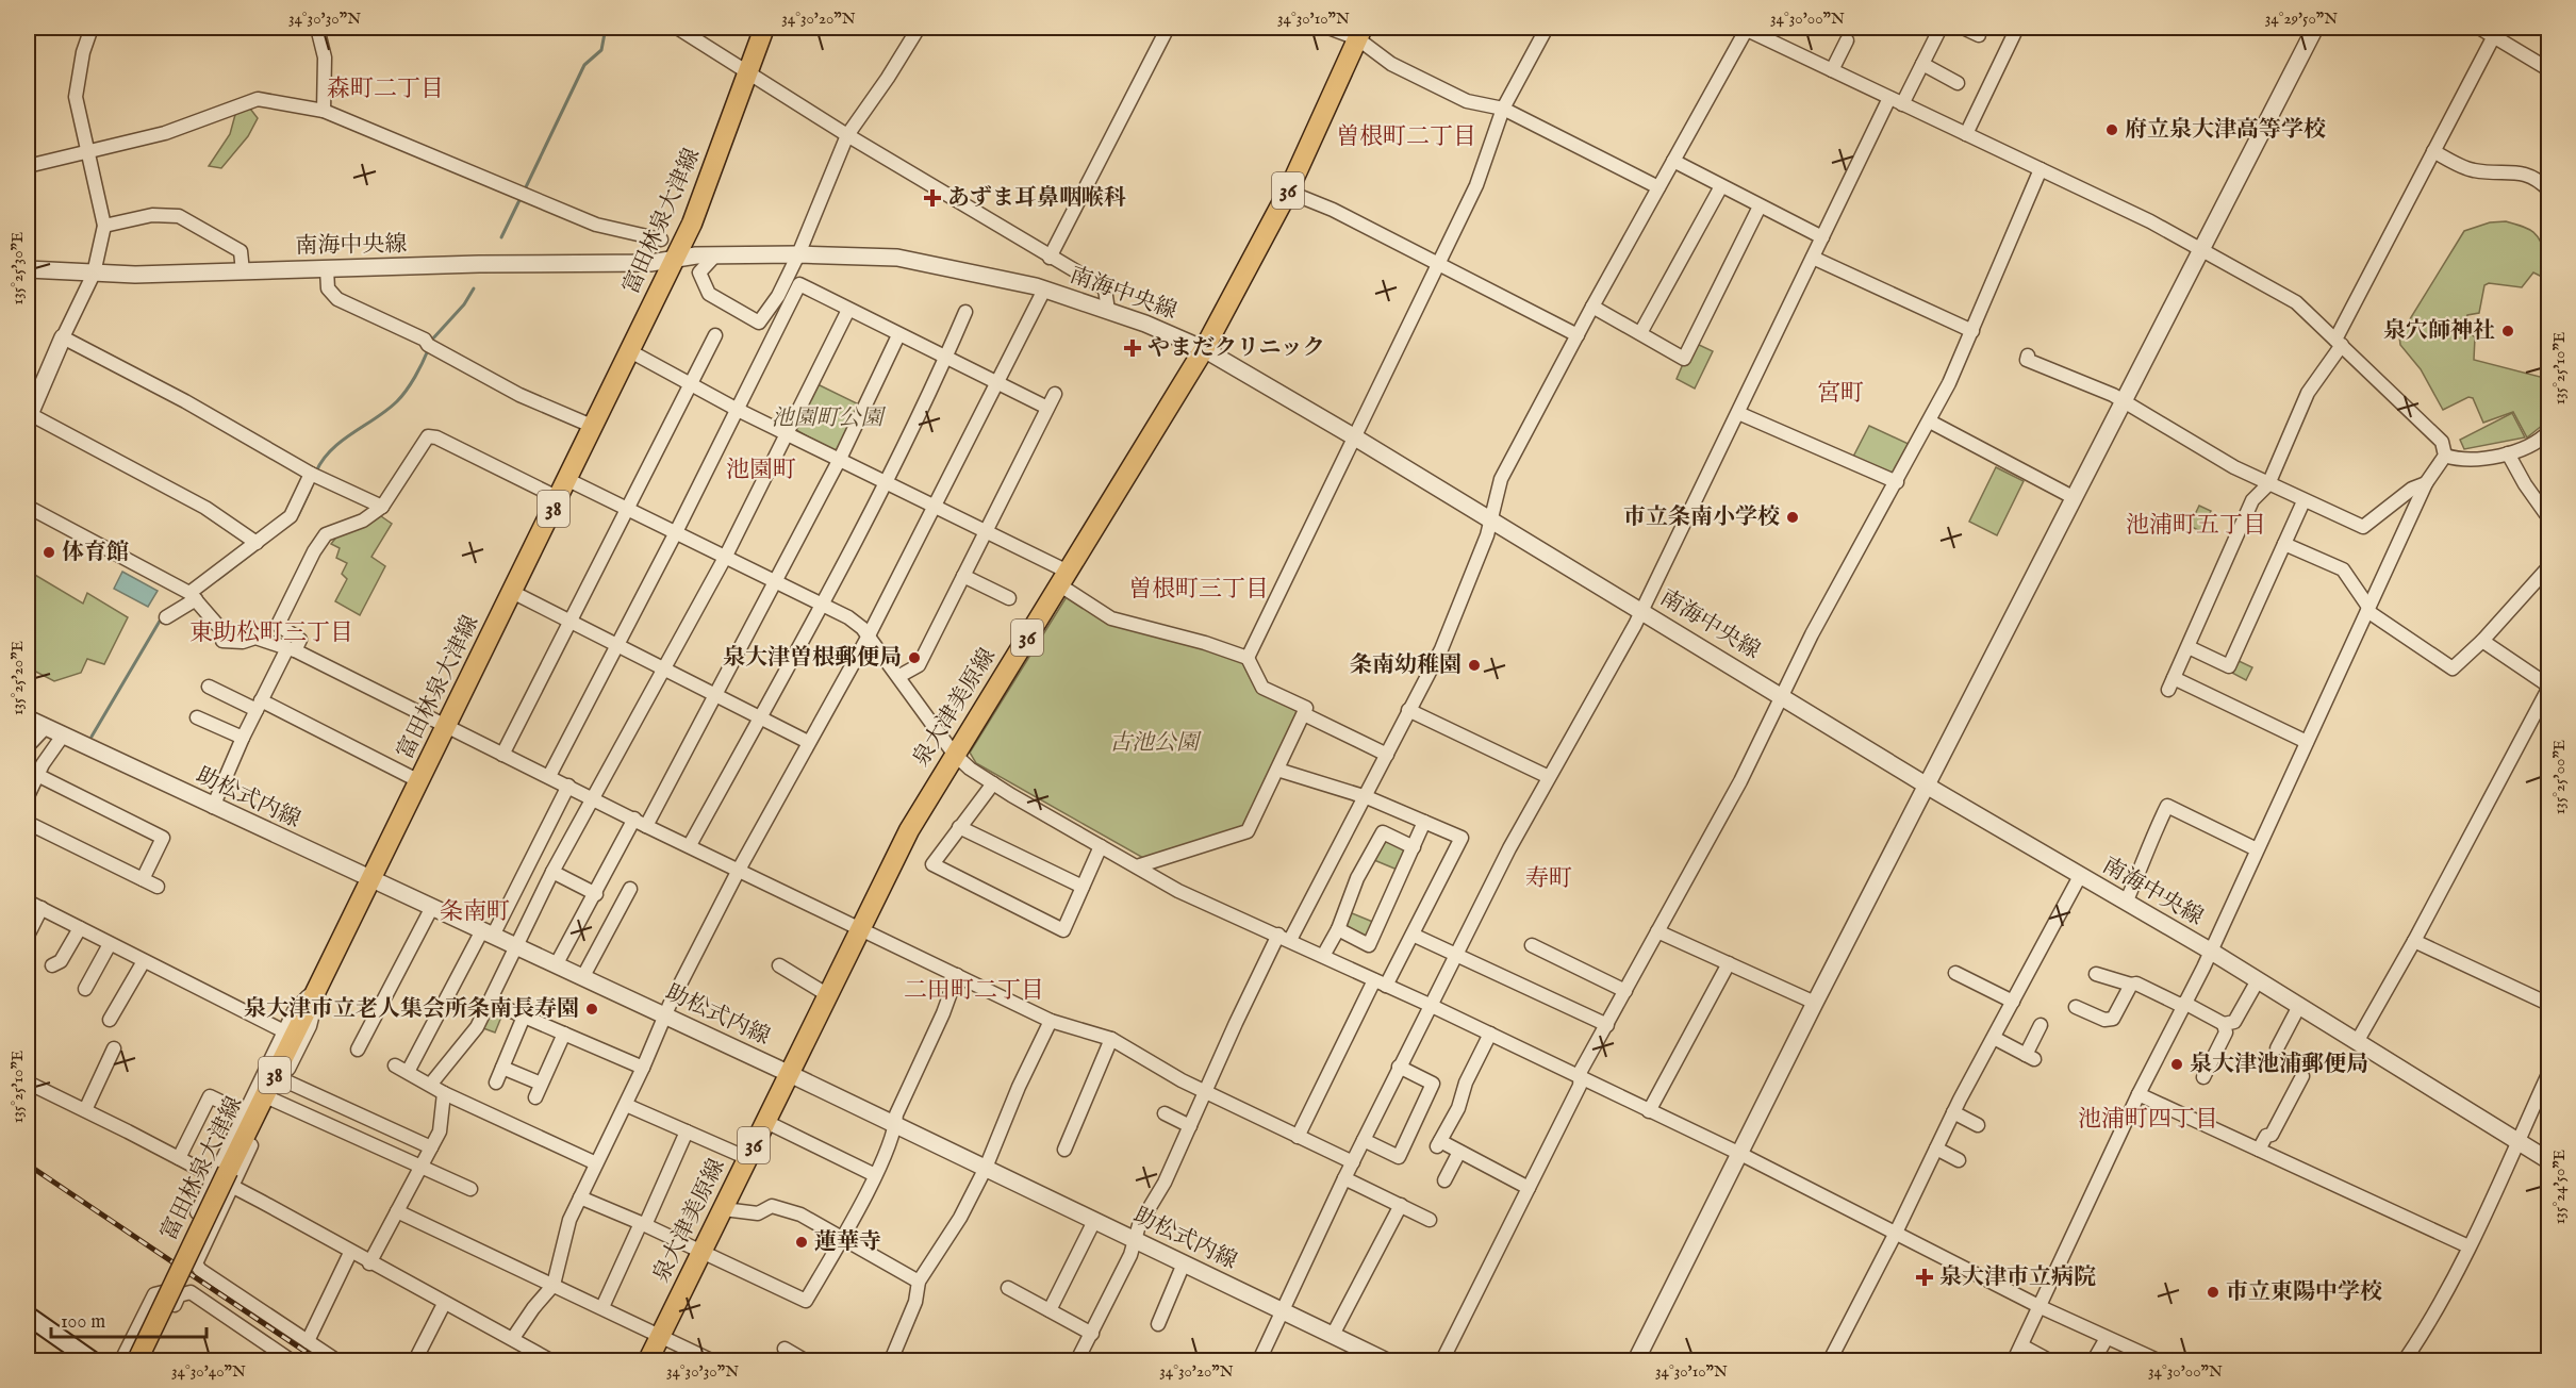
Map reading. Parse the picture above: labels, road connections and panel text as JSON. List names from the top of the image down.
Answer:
{
  "streets": {
    "main road": [
      "36",
      "富田林泉大津線",
      "38",
      "泉大津美原線"
    ],
    "street": ["南海中央線", "助松式内線"]
  },
  "crossings": [
    ["富田林泉大津線", "南海中央線"],
    ["富田林泉大津線", "助松式内線"],
    ["南海中央線", "泉大津美原線"],
    ["泉大津美原線", "助松式内線"]
  ],
  "districts": [
    "森町二丁目",
    "曽根町二丁目",
    "宮町",
    "池園町",
    "池浦町五丁目",
    "曽根町三丁目",
    "東助松町三丁目",
    "寿町",
    "条南町",
    "二田町二丁目",
    "池浦町四丁目"
  ],
  "parks": ["池園町公園", "古池公園"],
  "places": {
    "other": [
      "府立泉大津高等学校",
      "泉穴師神社",
      "市立条南小学校",
      "体育館",
      "泉大津曽根郵便局",
      "条南幼稚園",
      "泉大津市立老人集会所条南長寿園",
      "泉大津池浦郵便局",
      "蓮華寺",
      "市立東陽中学校"
    ],
    "health": ["あずま耳鼻咽喉科", "やまだクリニック", "泉大津市立病院"]
  },
  "scale_bar": "100 m",
  "coordinates": [
    "34°30'30\"N",
    "34°30'20\"N",
    "34°30'10\"N",
    "34°30'00\"N",
    "34°29'50\"N",
    "135°25'30\"E",
    "135°25'10\"E",
    "135°25'20\"E",
    "135°25'00\"E",
    "135°24'50\"E",
    "34°30'40\"N"
  ]
}
